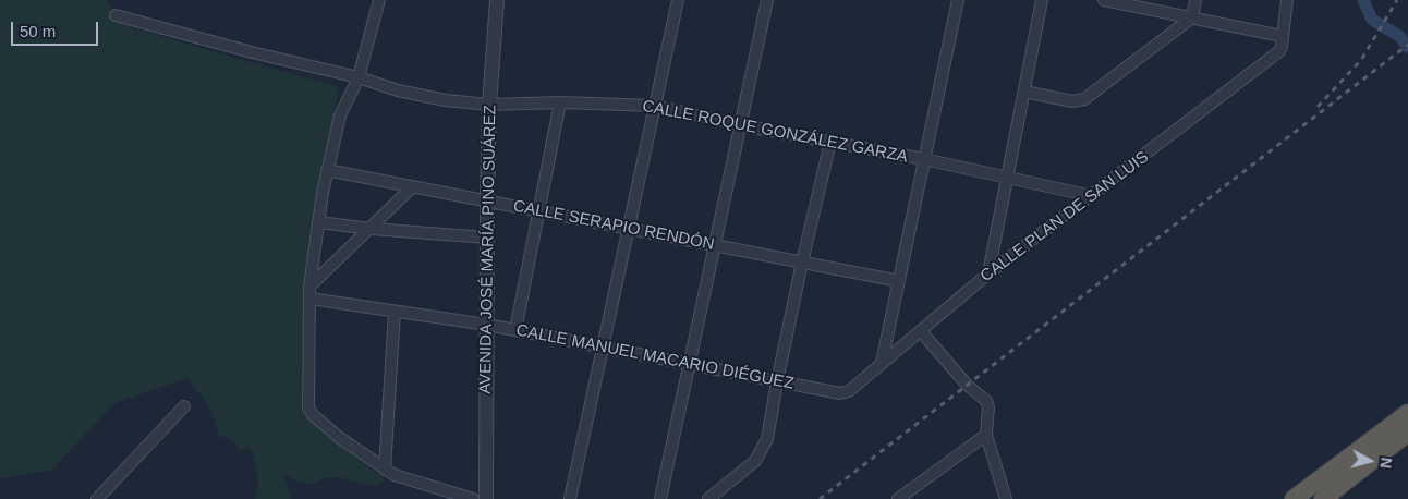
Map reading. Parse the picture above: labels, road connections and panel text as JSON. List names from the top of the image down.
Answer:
{
  "streets": {
    "street": [
      "CALLE ROQUE GONZÁLEZ GARZA",
      "CALLE PLAN DE SAN LUIS",
      "CALLE SERAPIO RENDÓN",
      "AVENIDA JOSÉ MARÍA PINO SUÁREZ",
      "CALLE MANUEL MACARIO DIÉGUEZ"
    ]
  },
  "crossings": [
    ["CALLE ROQUE GONZÁLEZ GARZA", "CALLE PLAN DE SAN LUIS"],
    ["CALLE ROQUE GONZÁLEZ GARZA", "AVENIDA JOSÉ MARÍA PINO SUÁREZ"],
    ["CALLE PLAN DE SAN LUIS", "CALLE MANUEL MACARIO DIÉGUEZ"],
    ["CALLE SERAPIO RENDÓN", "AVENIDA JOSÉ MARÍA PINO SUÁREZ"],
    ["AVENIDA JOSÉ MARÍA PINO SUÁREZ", "CALLE MANUEL MACARIO DIÉGUEZ"]
  ],
  "scale_bar": "50 m",
  "north": "right"
}
